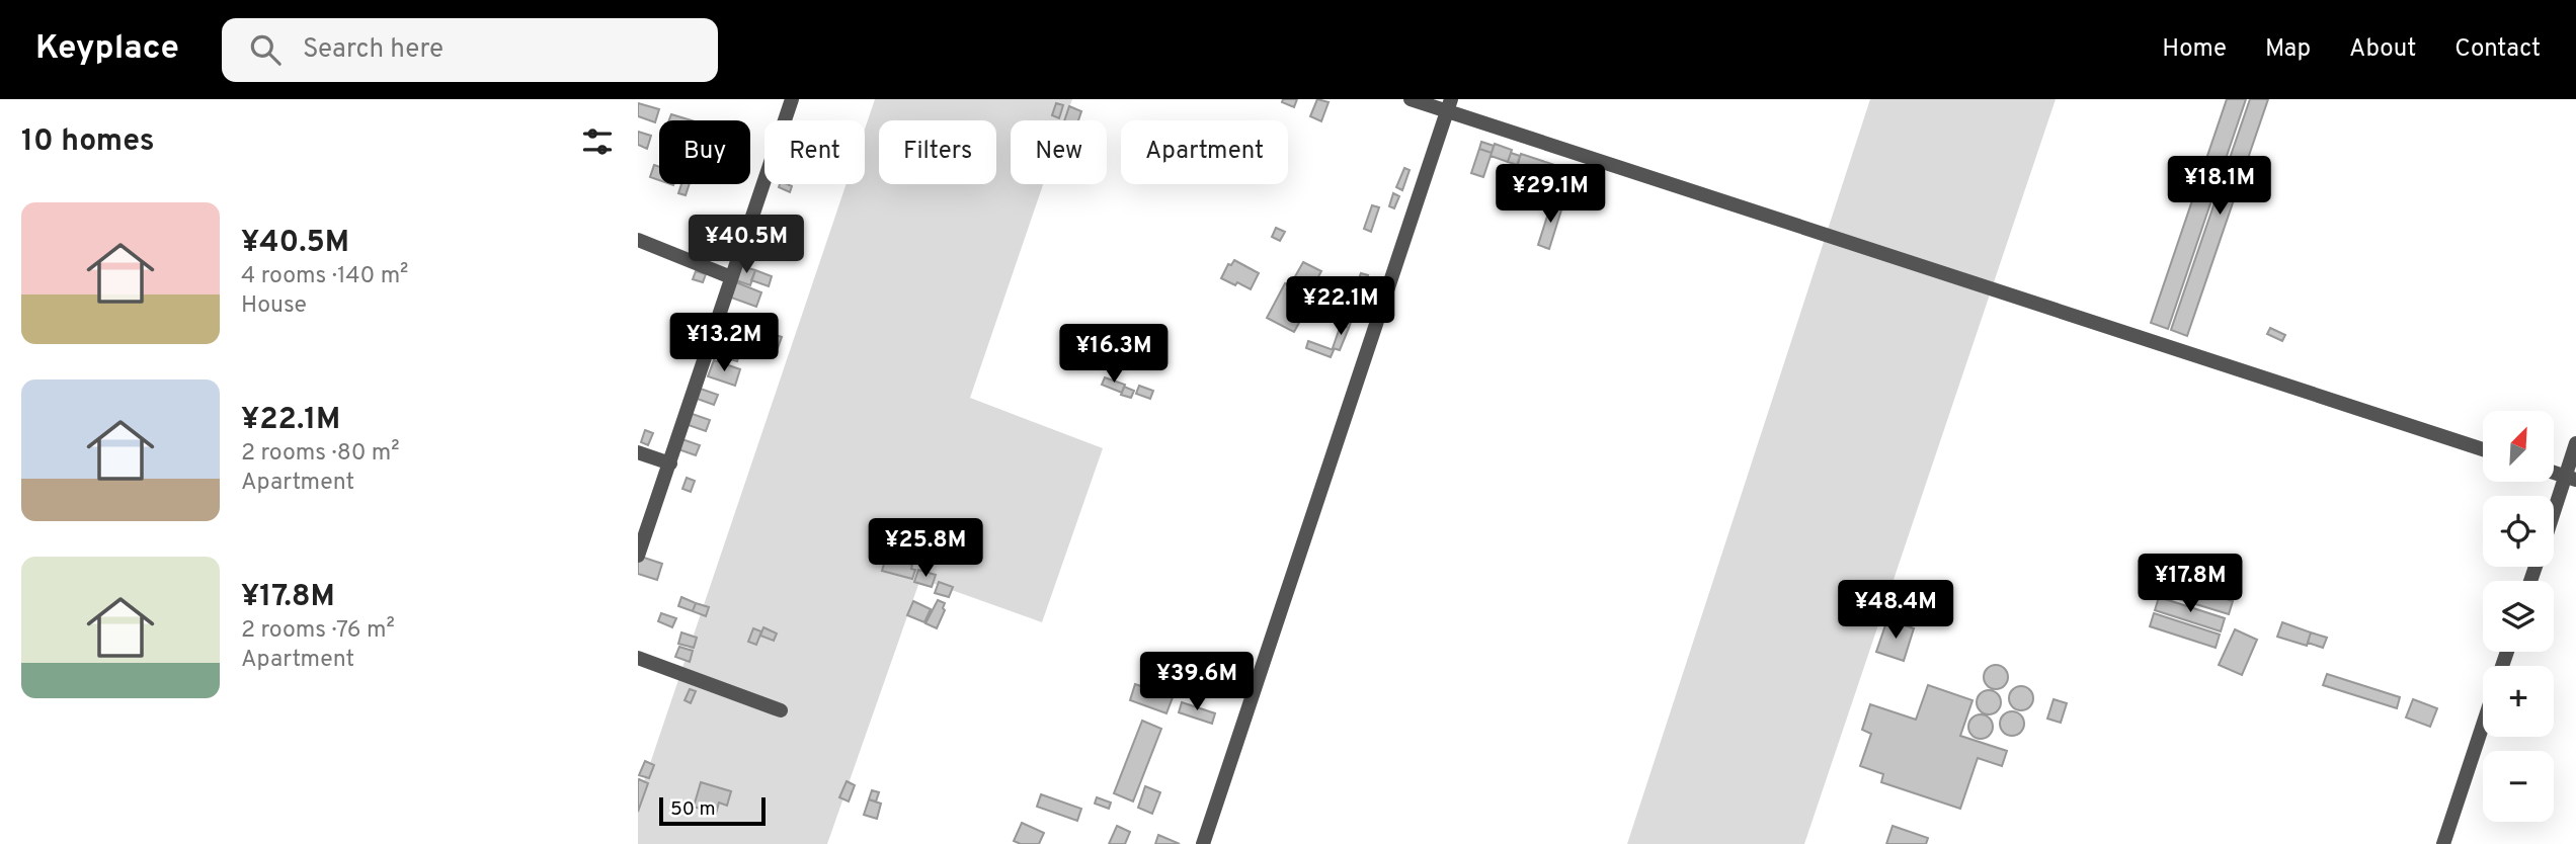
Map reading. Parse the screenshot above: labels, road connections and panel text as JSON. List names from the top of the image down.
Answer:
{
  "scale_bar": "50 m",
  "north": "top right",
  "page": {
    "header": "Keyplace",
    "search": "Search here",
    "nav": [
      "Home",
      "Map",
      "About",
      "Contact"
    ],
    "heading": "10 homes",
    "chip": [
      "Buy",
      "Rent",
      "Filters",
      "New",
      "Apartment"
    ],
    "price": [
      "¥18.1M",
      "¥29.1M",
      "¥40.5M",
      "¥22.1M",
      "¥13.2M",
      "¥16.3M",
      "¥25.8M",
      "¥17.8M",
      "¥48.4M",
      "¥39.6M"
    ],
    "list": [
      {
        "name": "¥40.5M",
        "note": "4 rooms · 140 m² · House"
      },
      {
        "name": "¥22.1M",
        "note": "2 rooms · 80 m² · Apartment"
      },
      {
        "name": "¥17.8M",
        "note": "2 rooms · 76 m² · Apartment"
      }
    ],
    "map_buttons": ["+", "−"],
    "scale": "50 m"
  }
}
